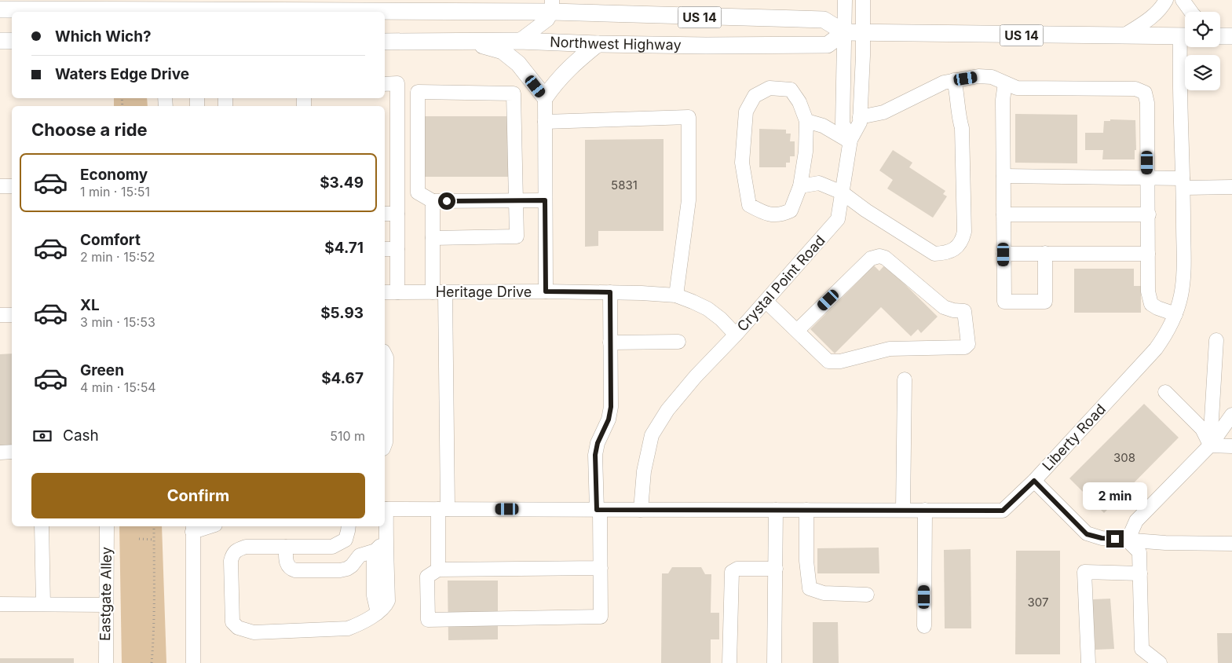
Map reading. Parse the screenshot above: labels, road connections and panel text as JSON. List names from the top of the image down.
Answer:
{
  "streets": {
    "main road": ["US 14", "Northwest Highway"],
    "street": [
      "Crystal Point Road",
      "Heritage Drive",
      "Liberty Road",
      "Eastgate Alley"
    ]
  },
  "crossings": [
    ["US 14", "Northwest Highway"],
    ["US 14", "Crystal Point Road"],
    ["Crystal Point Road", "Heritage Drive"],
    ["Crystal Point Road", "Liberty Road"]
  ],
  "house_numbers": ["5831", "308", "307"],
  "page": {
    "banner": ["Which Wich?", "Waters Edge Drive"],
    "heading": "Choose a ride",
    "list": [
      {
        "name": "Economy",
        "note": "1 min · 15:51",
        "value": "$3.49"
      },
      {
        "name": "Comfort",
        "note": "2 min · 15:52",
        "value": "$4.71"
      },
      {
        "name": "XL",
        "note": "3 min · 15:53",
        "value": "$5.93"
      },
      {
        "name": "Green",
        "note": "4 min · 15:54",
        "value": "$4.67"
      }
    ],
    "pay": ["Cash", "510 m"],
    "buttons": "Confirm",
    "bubble": "2 min"
  }
}
